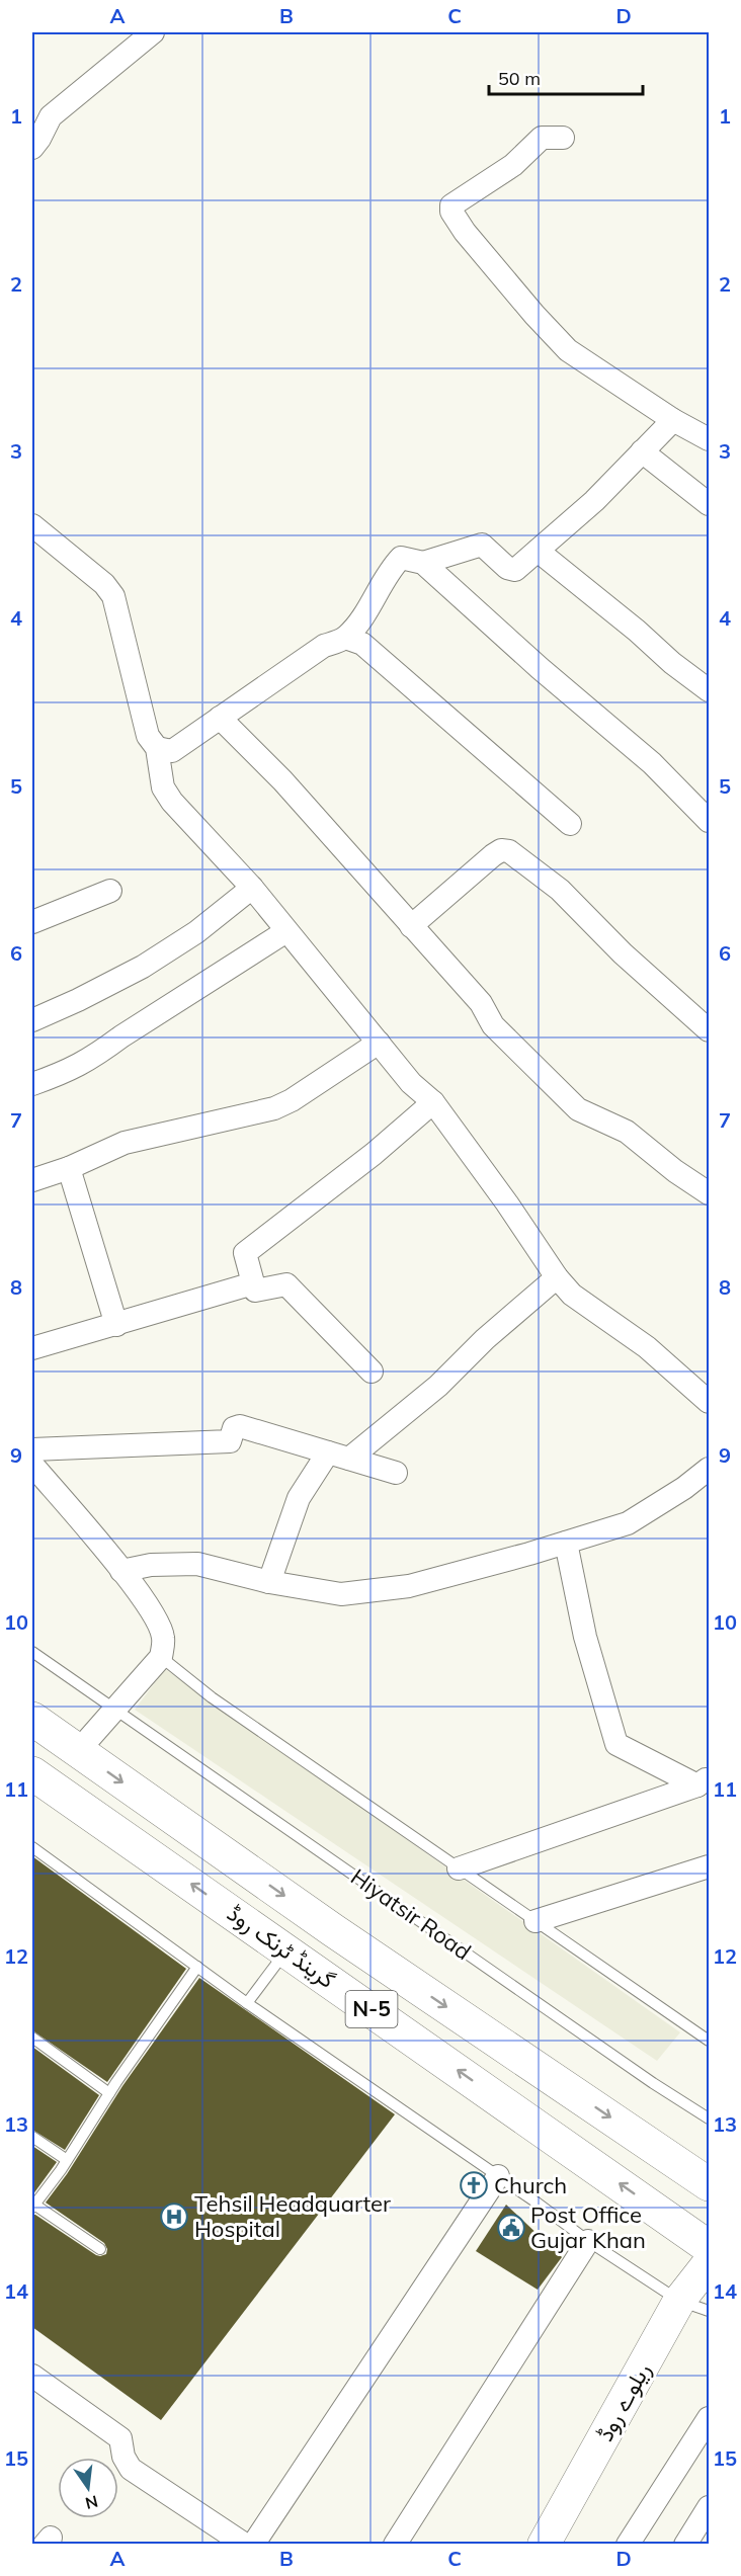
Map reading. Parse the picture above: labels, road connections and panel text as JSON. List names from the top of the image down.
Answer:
{
  "streets": {
    "highway": ["گرینڈ ٹرنک روڈ", "N-5"],
    "main road": ["ریلوے روڈ"],
    "lane": ["Hiyatsir Road"]
  },
  "places": {
    "church": ["Church"],
    "hospital": ["Tehsil Headquarter Hospital"],
    "public building": ["Post Office Gujar Khan"]
  },
  "scale_bar": "50 m",
  "north": "bottom",
  "grid": {
    "columns": [
      "A",
      "B",
      "C",
      "D"
    ],
    "rows": [
      "1",
      "2",
      "3",
      "4",
      "5",
      "6",
      "7",
      "8",
      "9",
      "10",
      "11",
      "12",
      "13",
      "14",
      "15"
    ]
  }
}
